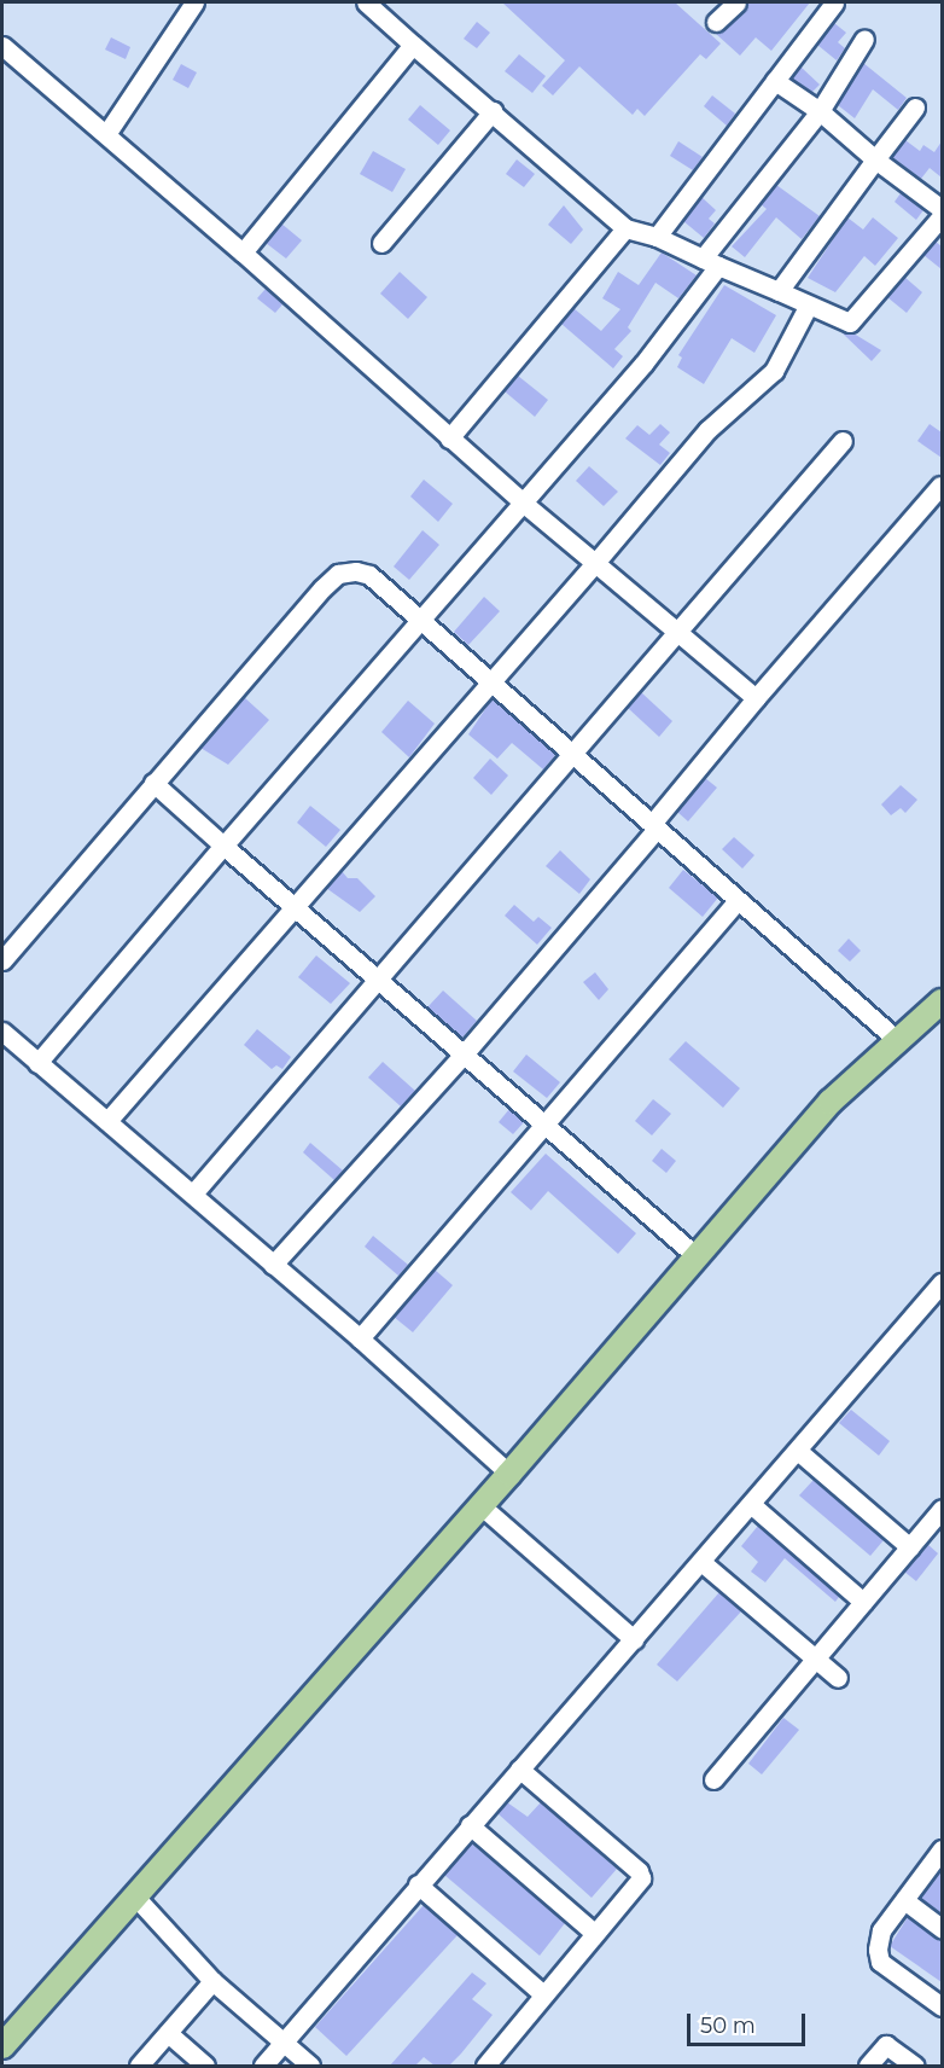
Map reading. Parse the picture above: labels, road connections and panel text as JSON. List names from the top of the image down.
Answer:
{
  "scale_bar": "50 m"
}
